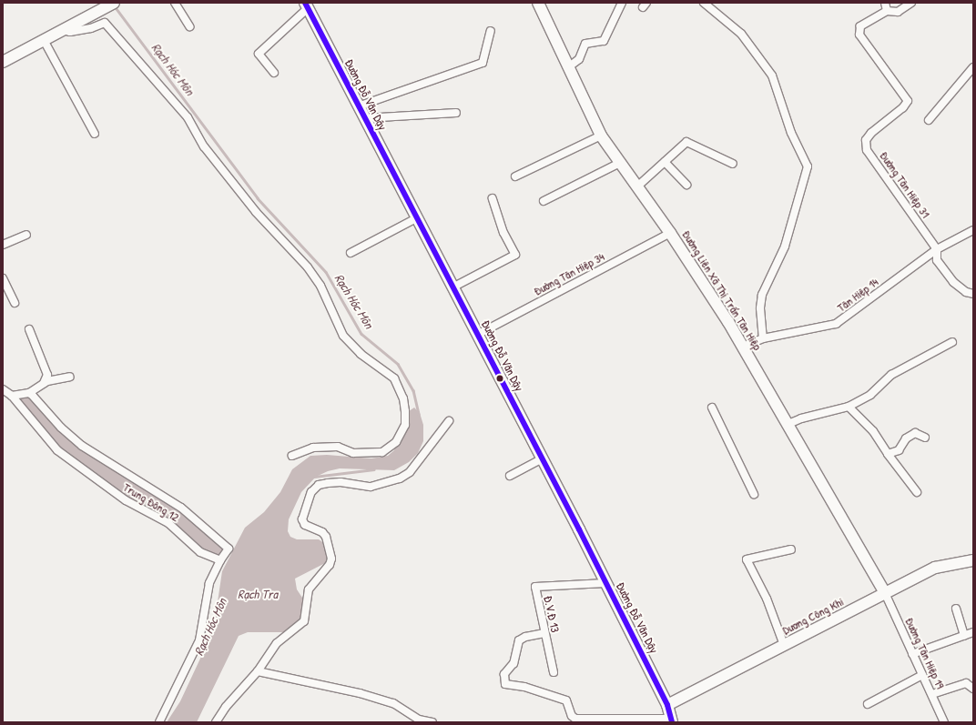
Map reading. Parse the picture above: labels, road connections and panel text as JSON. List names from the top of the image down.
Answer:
{
  "streets": {
    "street": [
      "Đường Đỗ Văn Dậy",
      "Đường Tân Hiệp 31",
      "Đường Tân Hiệp 34",
      "Đường Liên Xã Thị Trấn Tân Hiệp",
      "Tân Hiệp 14",
      "Trung Đông 12",
      "Đ.V.Đ 13",
      "Dương Công Khi",
      "Đường Tân Hiệp 19"
    ]
  },
  "crossings": [
    ["Đường Đỗ Văn Dậy", "Đường Tân Hiệp 34"],
    ["Đường Đỗ Văn Dậy", "Đ.V.Đ 13"],
    ["Đường Đỗ Văn Dậy", "Dương Công Khi"],
    ["Đường Tân Hiệp 31", "Tân Hiệp 14"],
    ["Đường Tân Hiệp 34", "Đường Liên Xã Thị Trấn Tân Hiệp"],
    ["Đường Liên Xã Thị Trấn Tân Hiệp", "Tân Hiệp 14"],
    ["Đường Liên Xã Thị Trấn Tân Hiệp", "Dương Công Khi"],
    ["Đường Liên Xã Thị Trấn Tân Hiệp", "Đường Tân Hiệp 19"],
    ["Dương Công Khi", "Đường Tân Hiệp 19"]
  ],
  "water": ["Rạch Hóc Môn", "Rạch Tra"]
}
